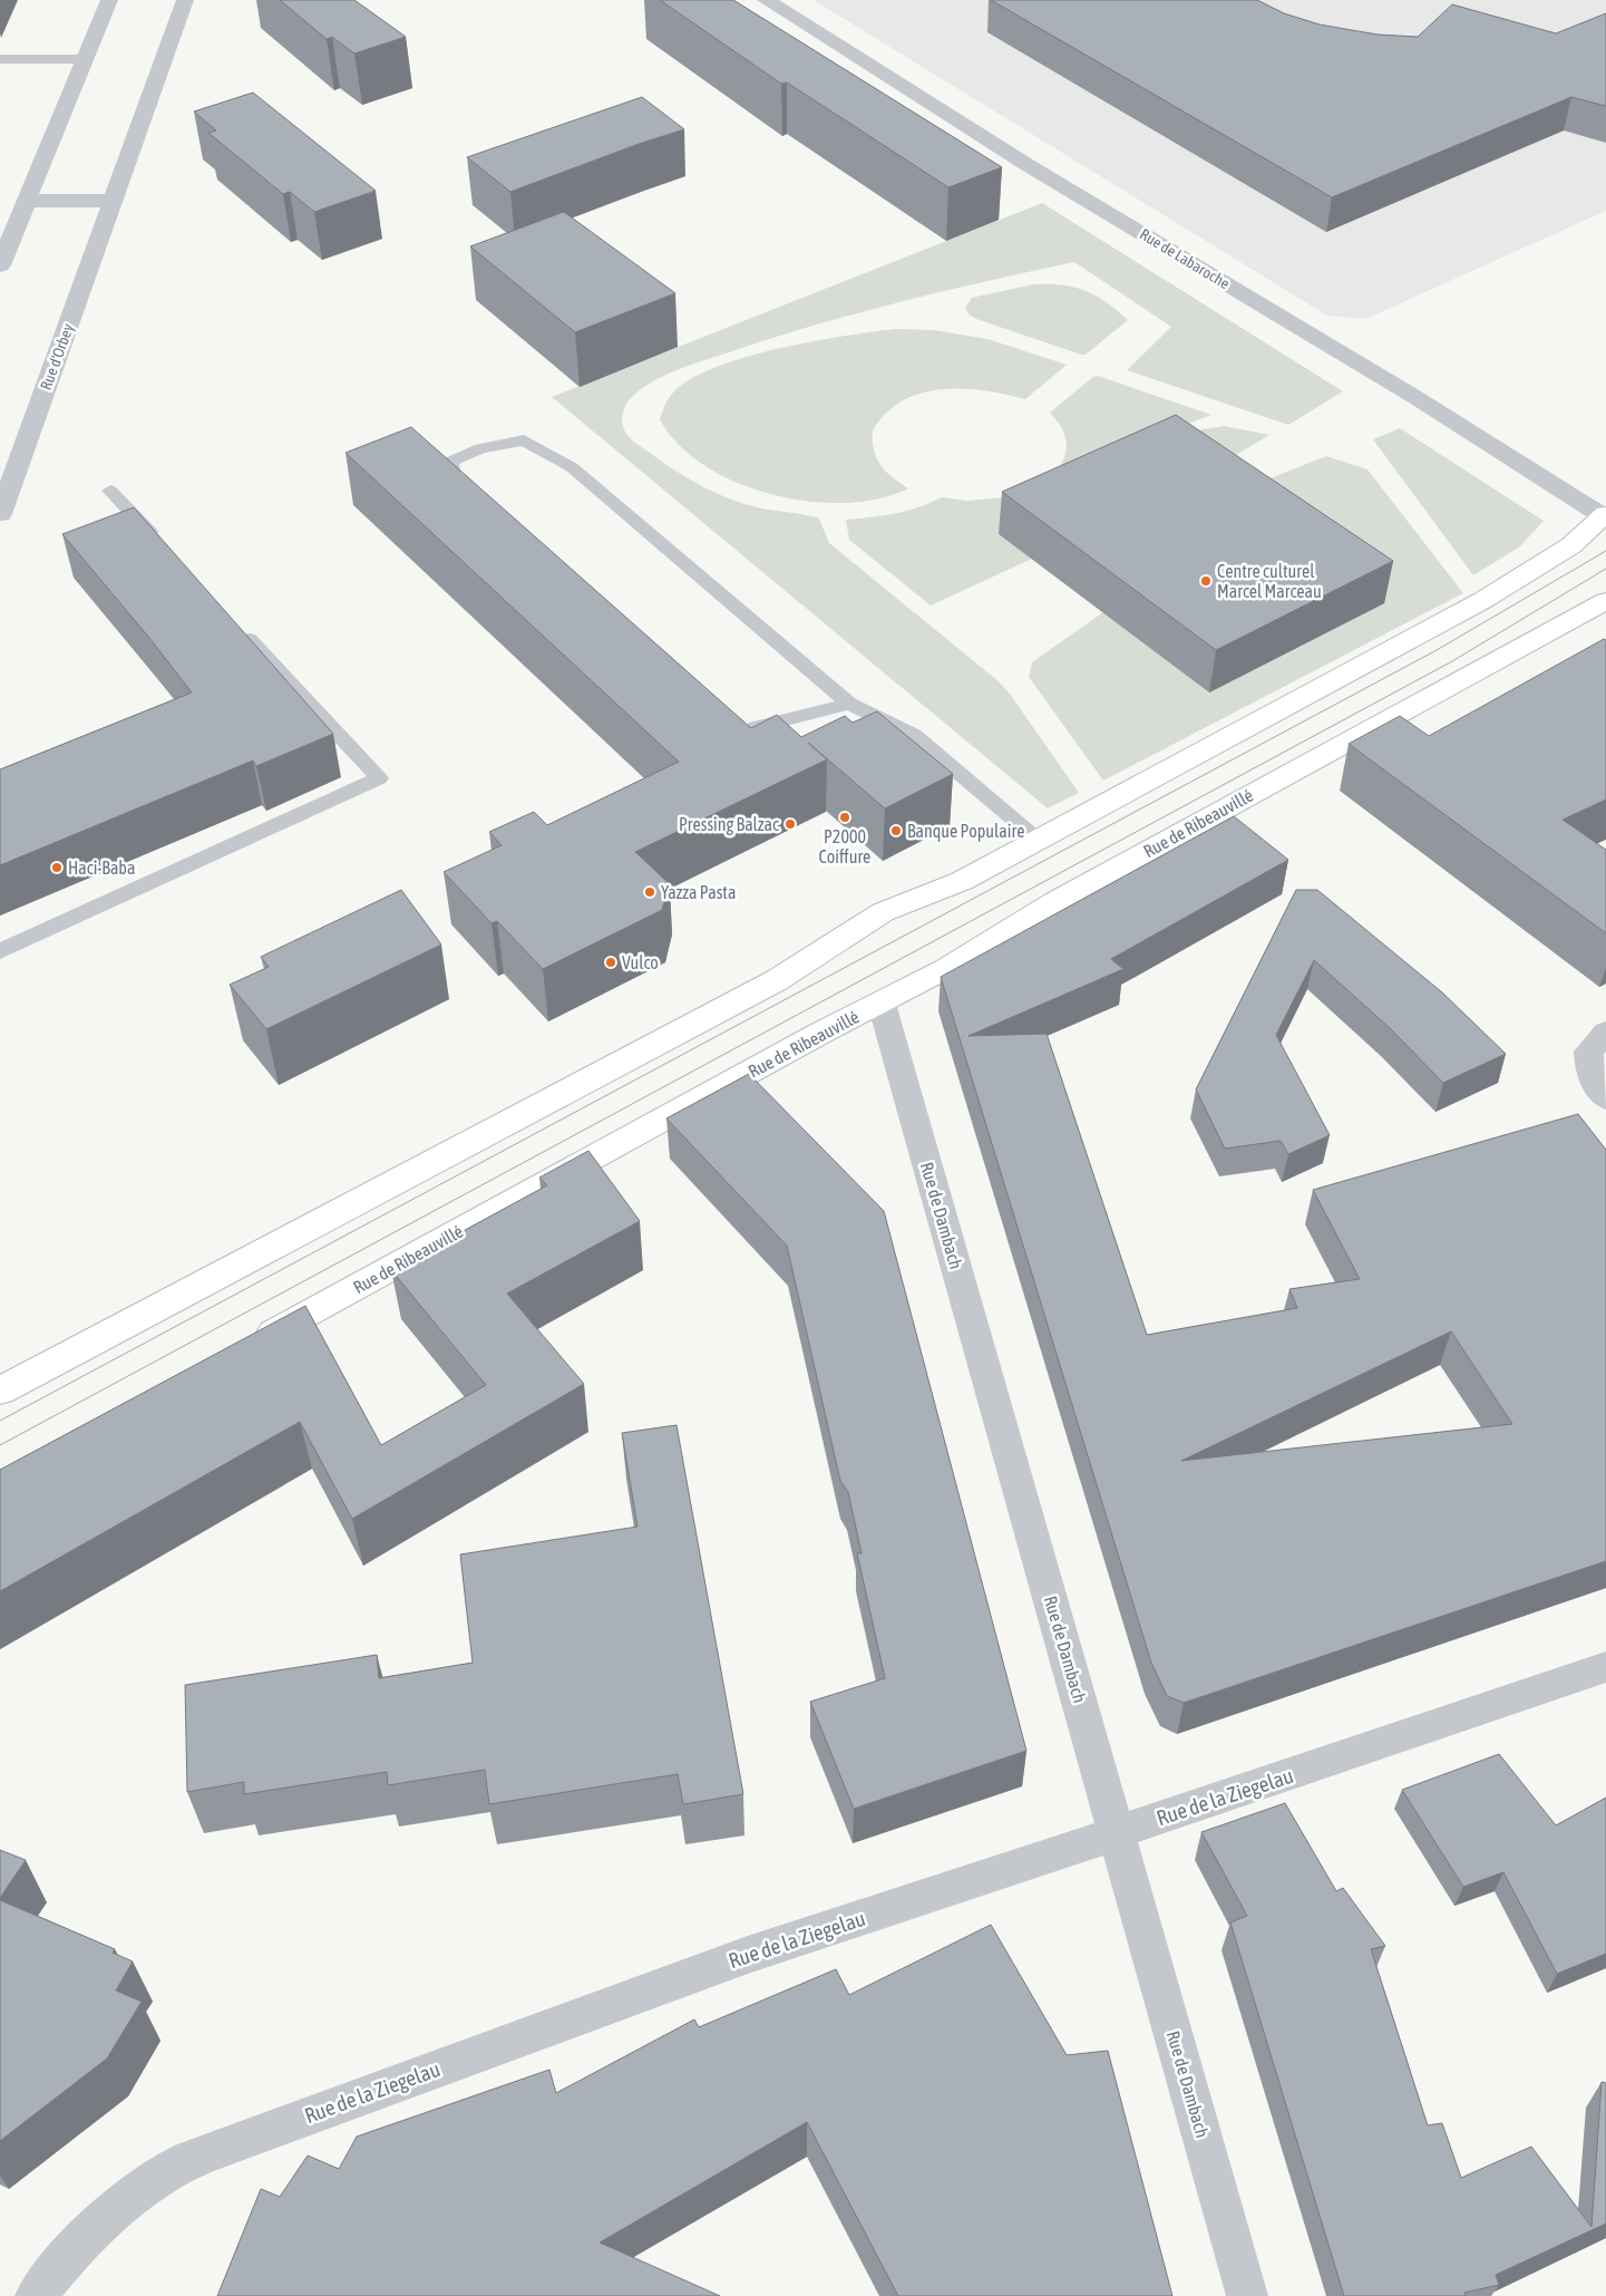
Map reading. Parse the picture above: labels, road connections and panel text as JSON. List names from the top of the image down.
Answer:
{
  "streets": {
    "street": [
      "Rue de Labaroche",
      "Rue d'Orbey",
      "Rue de Ribeauvillé",
      "Rue de Dambach",
      "Rue de la Ziegelau"
    ]
  },
  "crossings": [
    ["Rue de Ribeauvillé", "Rue de Dambach"],
    ["Rue de Dambach", "Rue de la Ziegelau"]
  ],
  "places": [
    "Centre culturel Marcel Marceau",
    "P2000 Coiffure",
    "Pressing Balzac",
    "Banque Populaire",
    "Haci-Baba",
    "Yazza Pasta",
    "Vulco"
  ]
}
